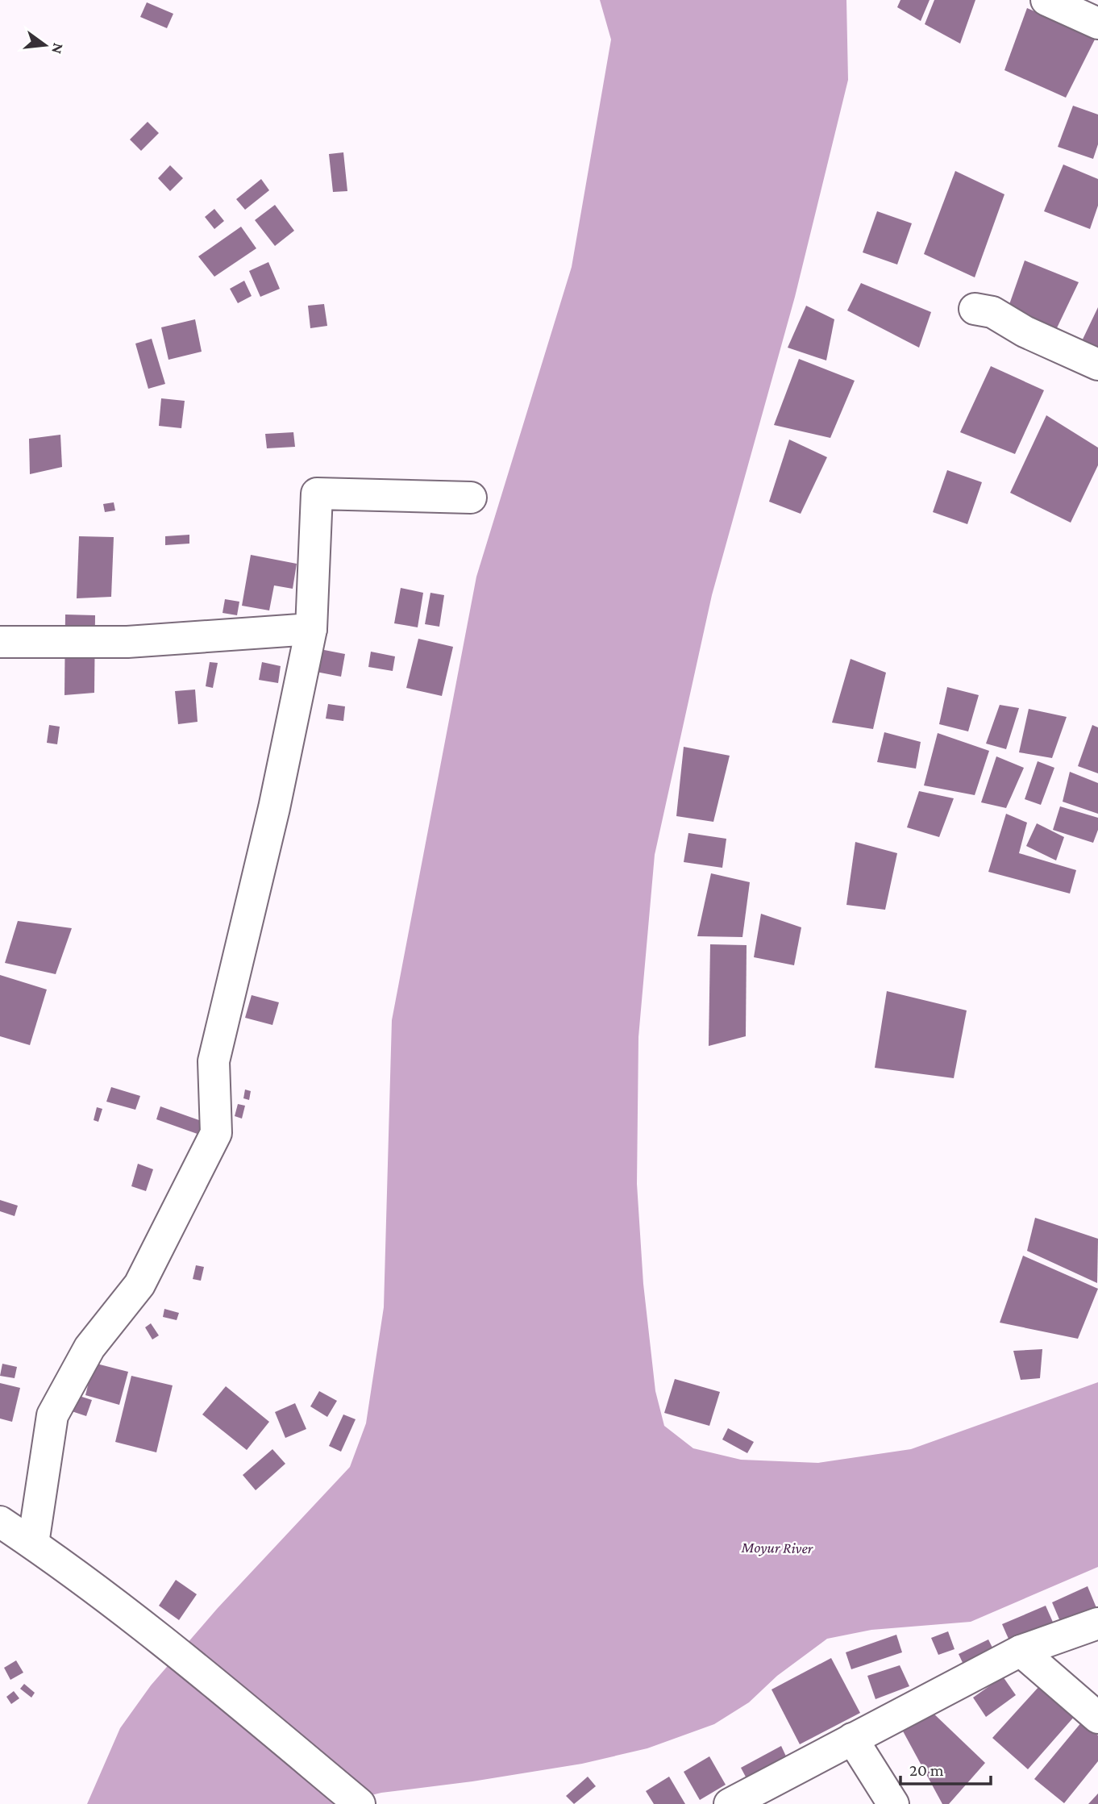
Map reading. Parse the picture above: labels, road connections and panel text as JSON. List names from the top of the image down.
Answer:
{
  "water": ["Moyur River"],
  "scale_bar": "20 m",
  "north": "right"
}
